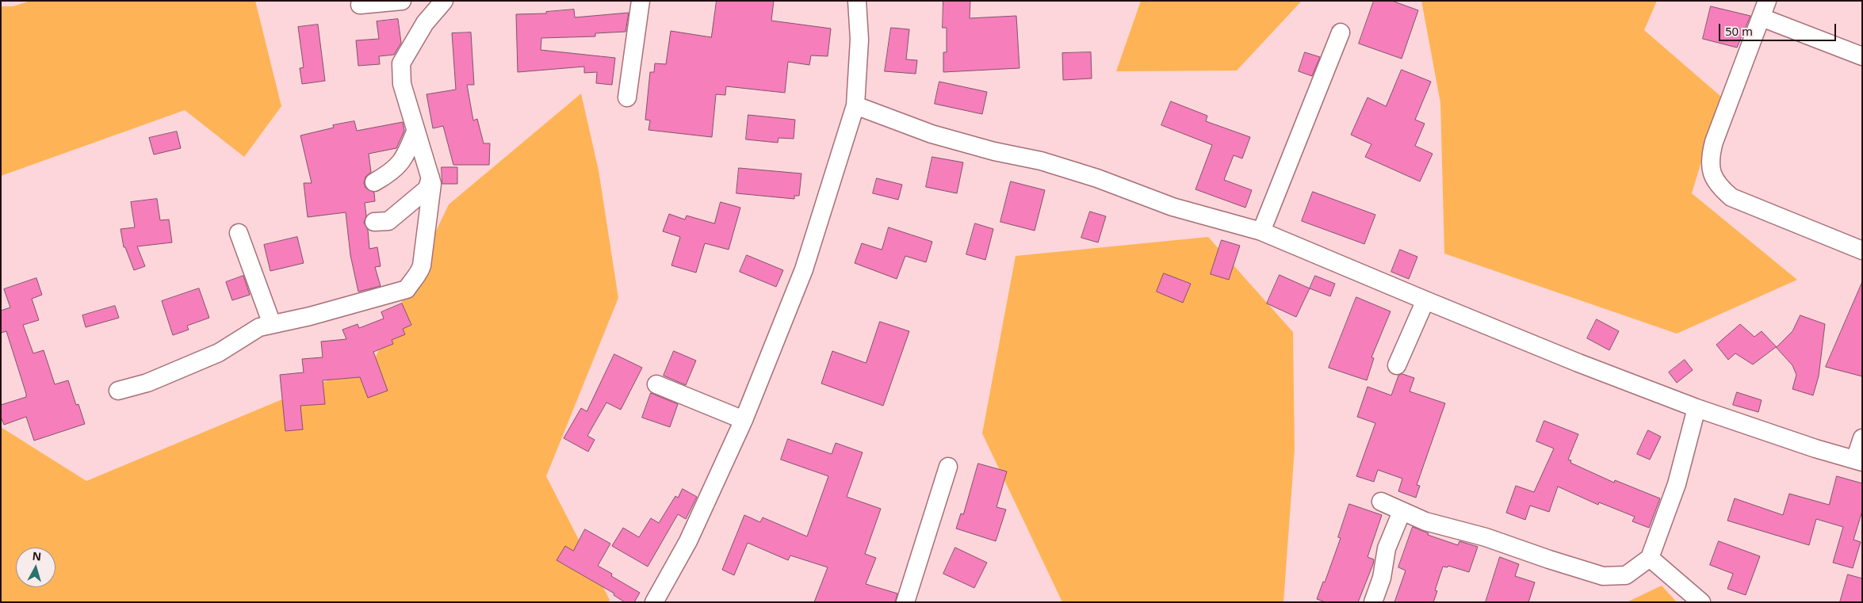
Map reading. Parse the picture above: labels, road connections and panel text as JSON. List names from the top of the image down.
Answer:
{
  "scale_bar": "50 m",
  "north": "top"
}
